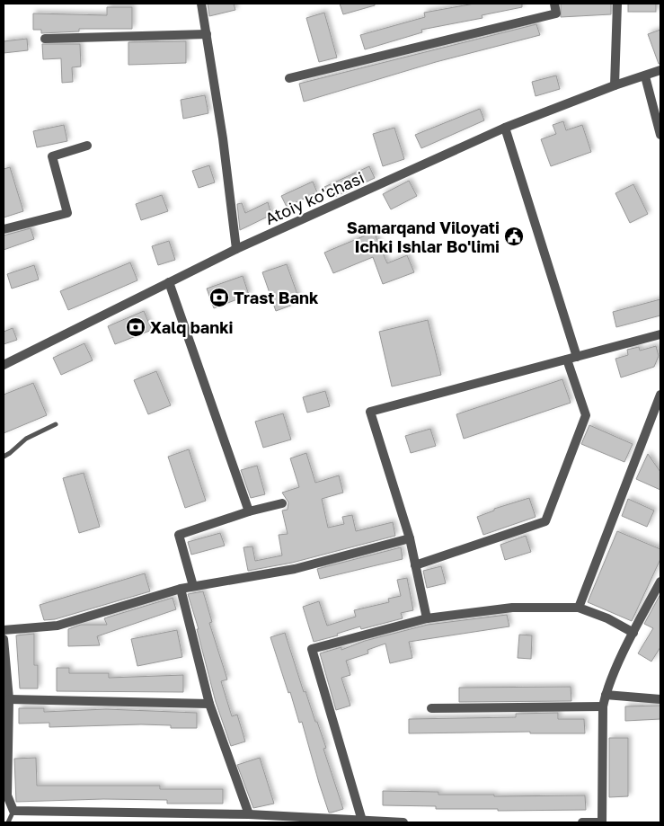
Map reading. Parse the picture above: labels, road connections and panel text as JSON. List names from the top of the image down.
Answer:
{
  "streets": {
    "street": ["Atoiy ko'chasi"]
  },
  "places": {
    "public building": ["Samarqand Viloyati Ichki Ishlar Bo'limi"],
    "bank": ["Trast Bank", "Xalq banki"]
  }
}
